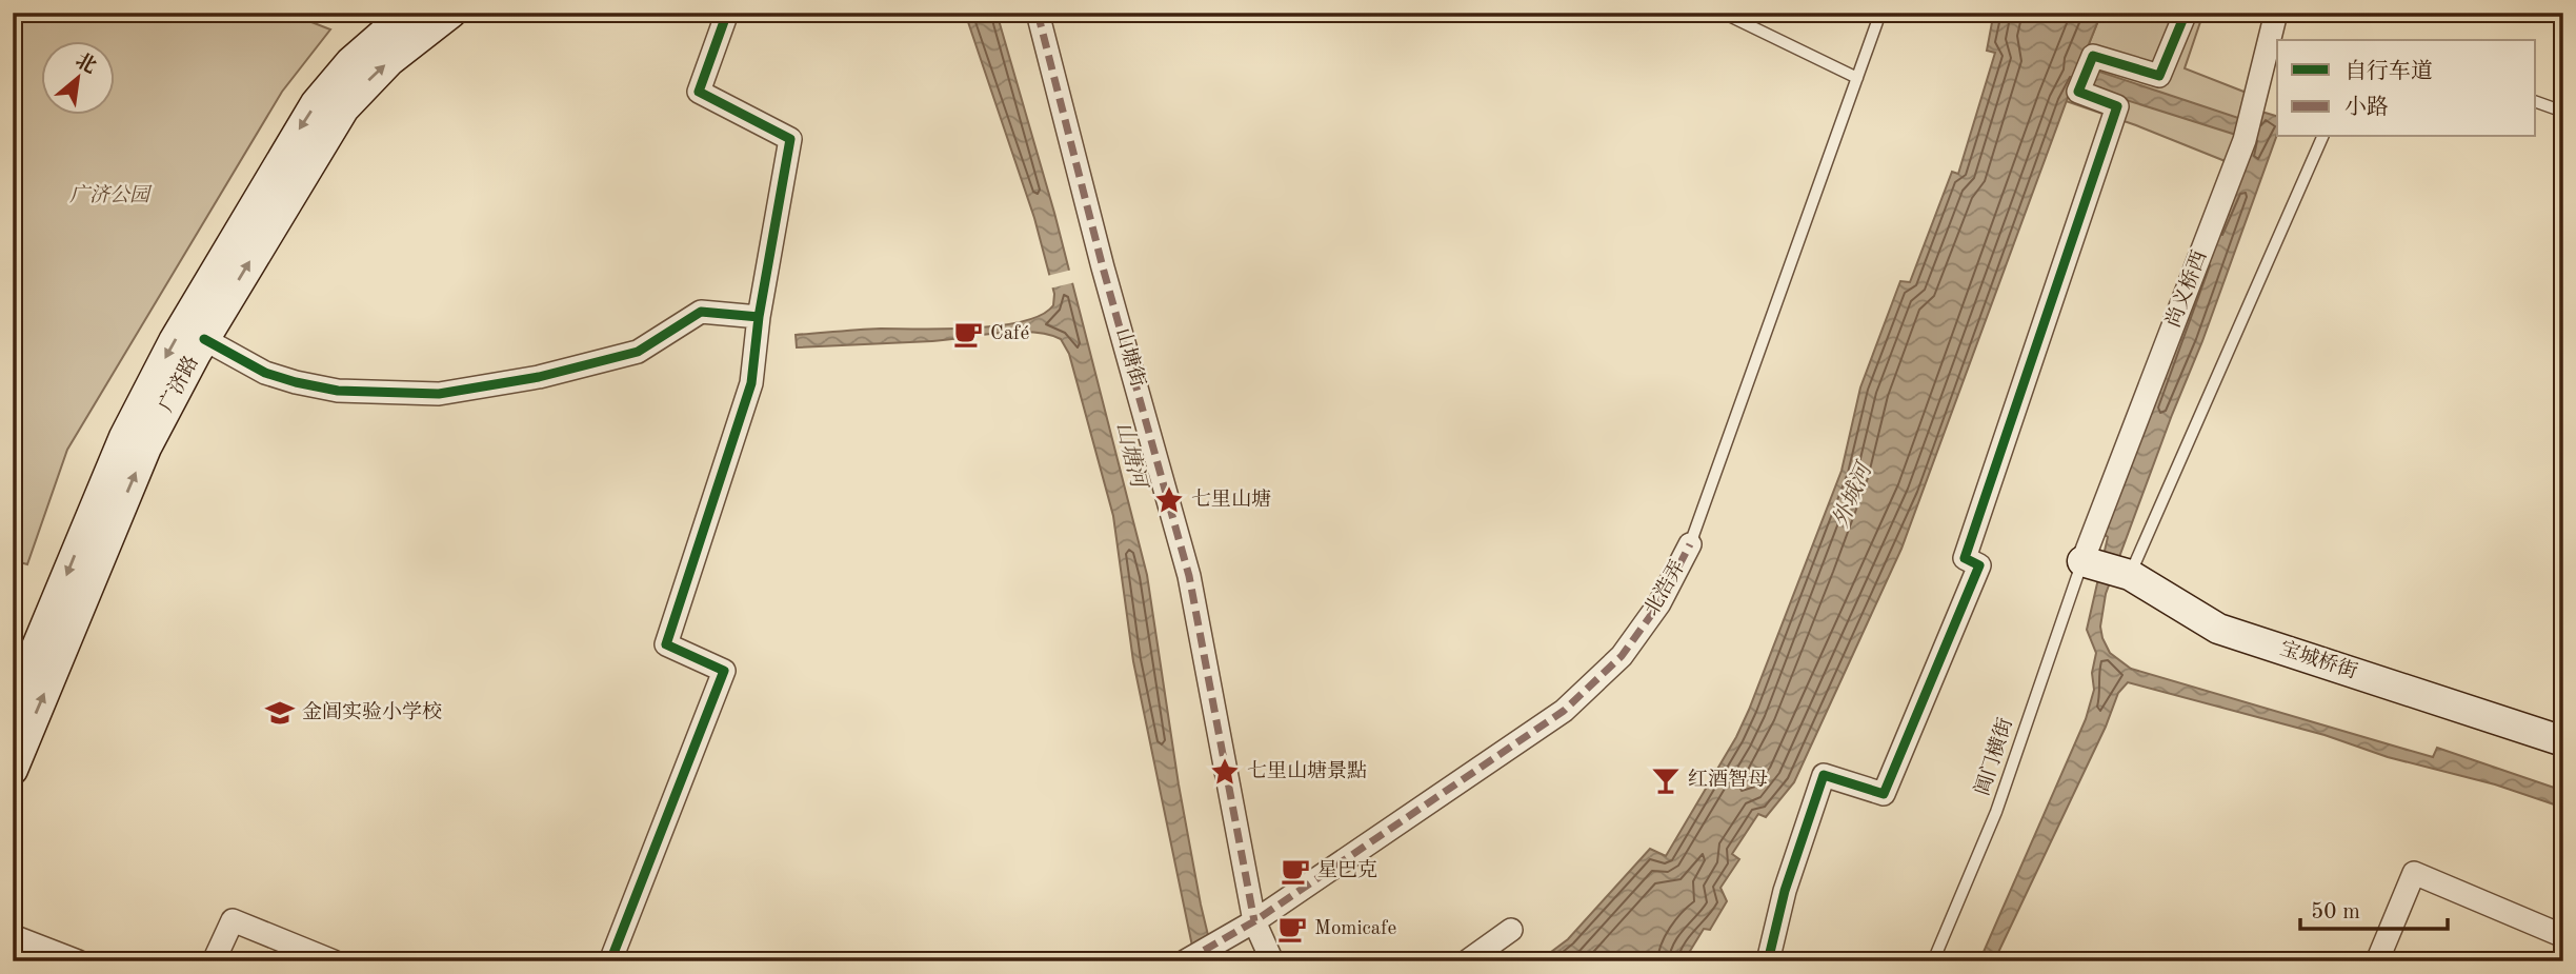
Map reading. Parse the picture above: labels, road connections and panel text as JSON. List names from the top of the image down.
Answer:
{
  "streets": {
    "main road": ["广济路", "宝城桥街"],
    "street": ["尚义桥西", "山塘街", "北浩弄"],
    "lane": ["阊门横街"]
  },
  "crossings": [
    ["尚义桥西", "宝城桥街"],
    ["尚义桥西", "阊门横街"],
    ["山塘街", "北浩弄"],
    ["宝城桥街", "阊门横街"]
  ],
  "water": ["山塘河", "外城河"],
  "parks": ["广济公园"],
  "places": {
    "cafe": ["Café", "星巴克", "Momicafe"],
    "place": ["七里山塘", "七里山塘景點"],
    "school or university": ["金阊实验小学校"],
    "bar": ["红酒智母"]
  },
  "legend": ["自行车道", "小路"],
  "scale_bar": "50 m",
  "north": "top right"
}
